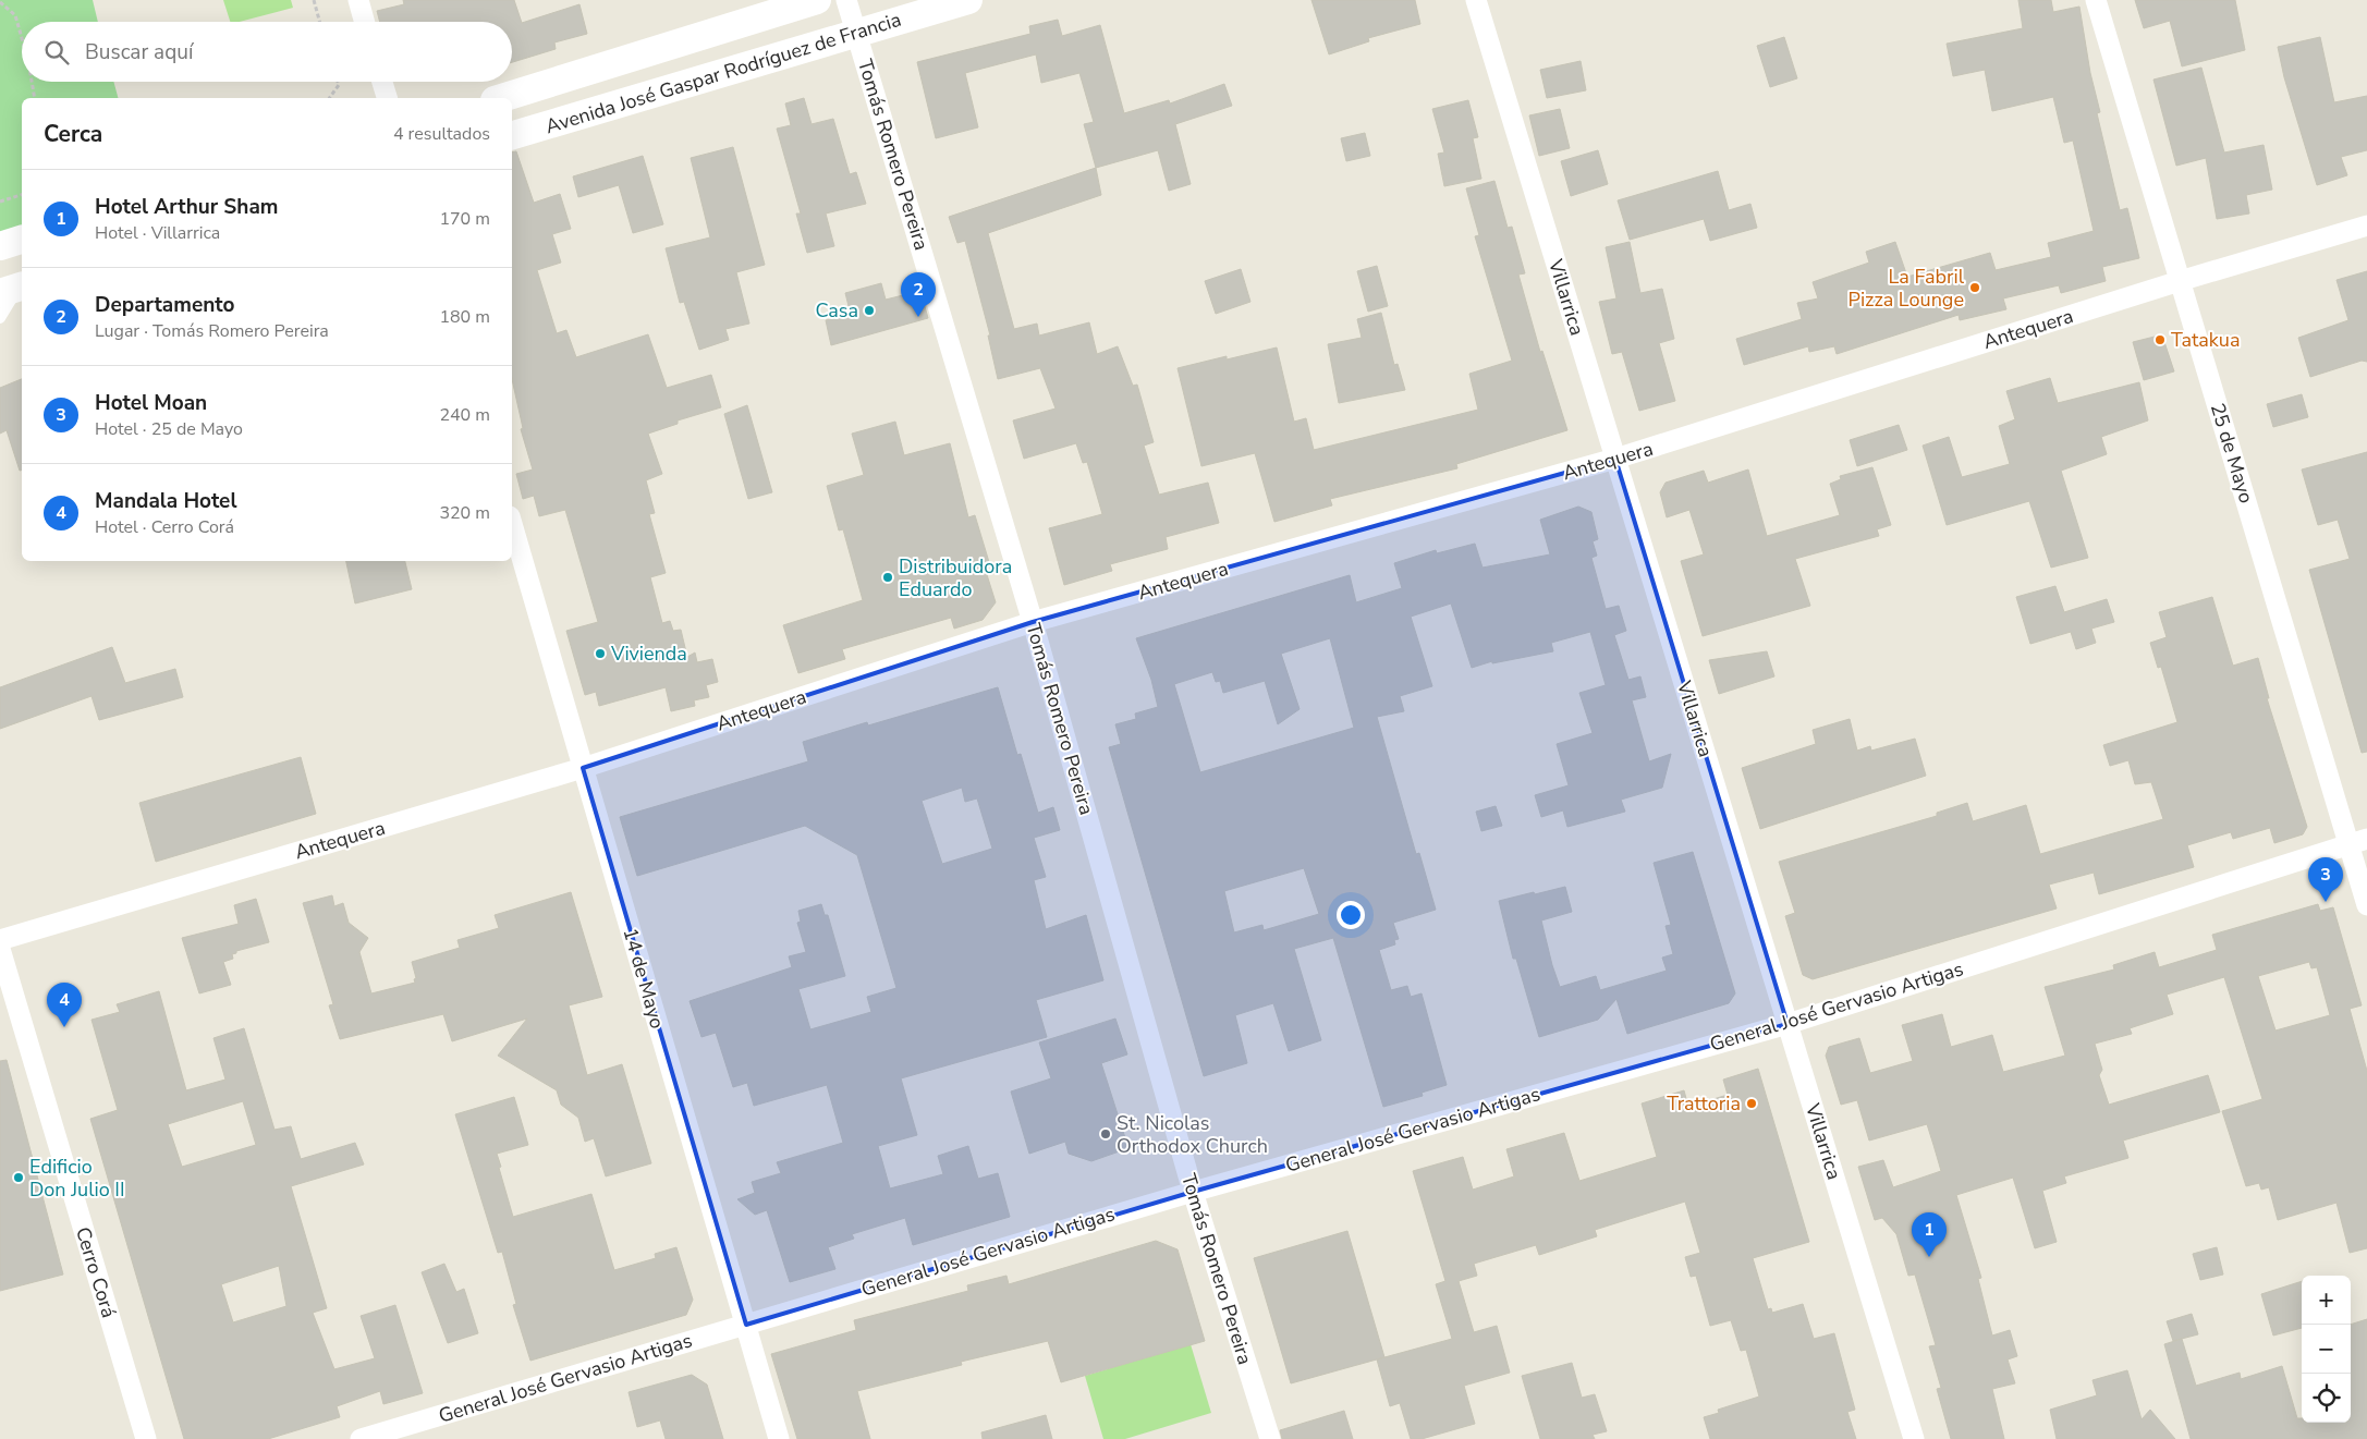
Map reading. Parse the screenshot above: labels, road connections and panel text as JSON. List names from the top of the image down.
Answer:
{
  "streets": {
    "main road": ["Avenida José Gaspar Rodríguez de Francia"],
    "street": [
      "Tomás Romero Pereira",
      "Villarrica",
      "Antequera",
      "25 de Mayo",
      "14 de Mayo",
      "General José Gervasio Artigas",
      "Cerro Corá"
    ]
  },
  "crossings": [
    ["Avenida José Gaspar Rodríguez de Francia", "Tomás Romero Pereira"],
    ["Tomás Romero Pereira", "Antequera"],
    ["Tomás Romero Pereira", "General José Gervasio Artigas"],
    ["Villarrica", "Antequera"],
    ["Villarrica", "General José Gervasio Artigas"],
    ["Antequera", "25 de Mayo"],
    ["Antequera", "14 de Mayo"],
    ["25 de Mayo", "General José Gervasio Artigas"],
    ["14 de Mayo", "General José Gervasio Artigas"]
  ],
  "places": [
    "La Fabril Pizza Lounge",
    "Casa",
    "Tatakua",
    "Distribuidora Eduardo",
    "Vivienda",
    "Trattoria",
    "St. Nicolas Orthodox Church",
    "Edificio Don Julio II"
  ],
  "page": {
    "search": "Buscar aquí",
    "heading": ["Cerca", "4 resultados"],
    "list": [
      {
        "mark": "1",
        "name": "Hotel Arthur Sham",
        "note": "Hotel · Villarrica",
        "value": "170 m"
      },
      {
        "mark": "2",
        "name": "Departamento",
        "note": "Lugar · Tomás Romero Pereira",
        "value": "180 m"
      },
      {
        "mark": "3",
        "name": "Hotel Moan",
        "note": "Hotel · 25 de Mayo",
        "value": "240 m"
      },
      {
        "mark": "4",
        "name": "Mandala Hotel",
        "note": "Hotel · Cerro Corá",
        "value": "320 m"
      }
    ],
    "pins": [
      "2",
      "3",
      "4",
      "1"
    ],
    "map_buttons": ["+", "−"]
  }
}
